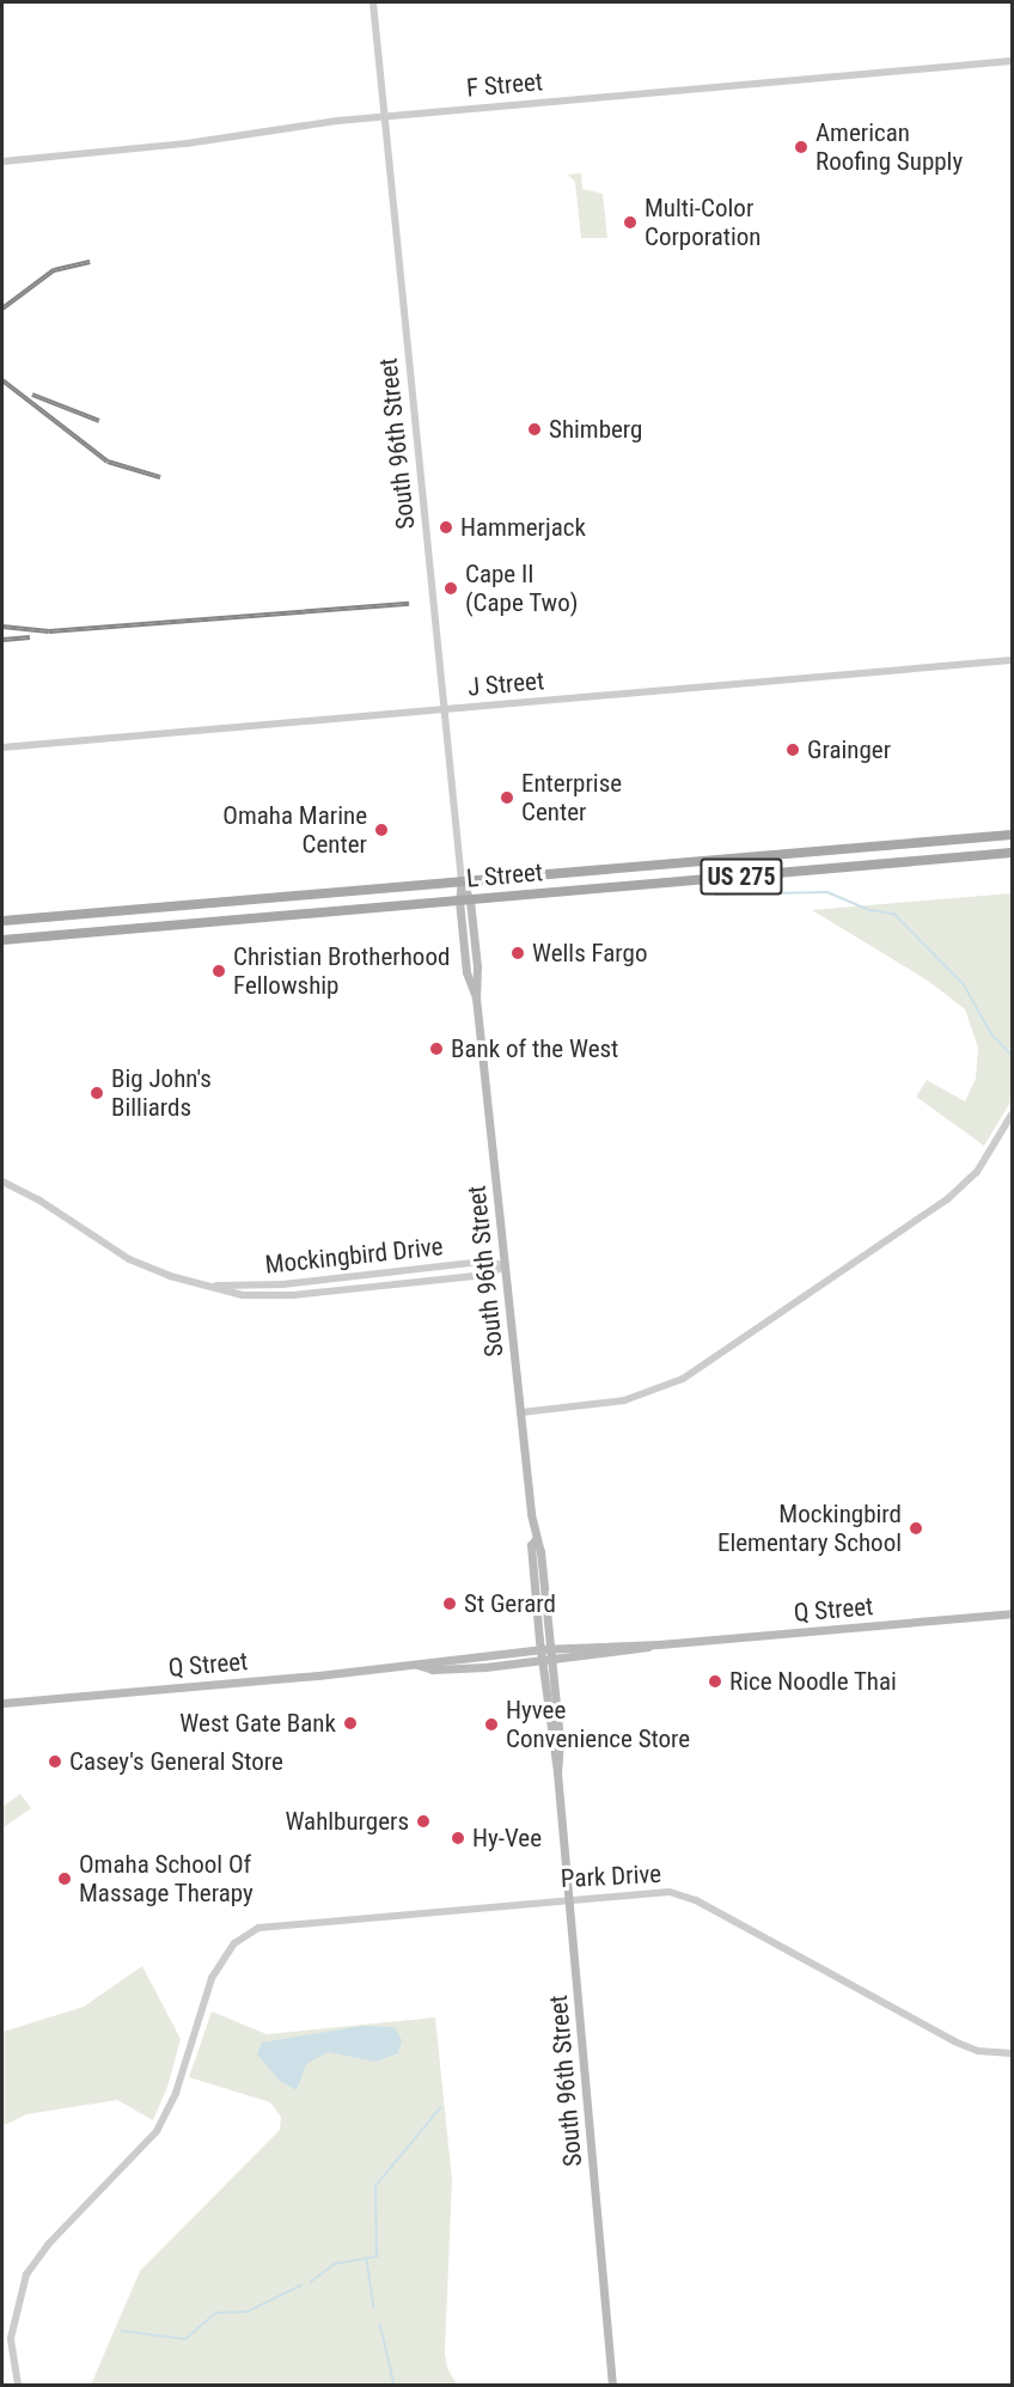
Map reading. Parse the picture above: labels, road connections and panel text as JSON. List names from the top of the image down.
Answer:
{
  "streets": {
    "main road": [
      "South 96th Street",
      "L Street",
      "US 275",
      "Q Street"
    ],
    "street": [
      "F Street",
      "J Street",
      "Mockingbird Drive",
      "Park Drive"
    ]
  },
  "crossings": [
    ["F Street", "South 96th Street"],
    ["South 96th Street", "J Street"],
    ["South 96th Street", "L Street"],
    ["South 96th Street", "Mockingbird Drive"],
    ["South 96th Street", "Q Street"],
    ["South 96th Street", "Park Drive"]
  ],
  "places": [
    "American Roofing Supply",
    "Multi-Color Corporation",
    "Shimberg",
    "Hammerjack",
    "Cape II (Cape Two)",
    "Grainger",
    "Enterprise Center",
    "Omaha Marine Center",
    "Wells Fargo",
    "Christian Brotherhood Fellowship",
    "Bank of the West",
    "Big John's Billiards",
    "Mockingbird Elementary School",
    "St Gerard",
    "Rice Noodle Thai",
    "West Gate Bank",
    "Hyvee Convenience Store",
    "Casey's General Store",
    "Wahlburgers",
    "Hy-Vee",
    "Omaha School Of Massage Therapy"
  ]
}
